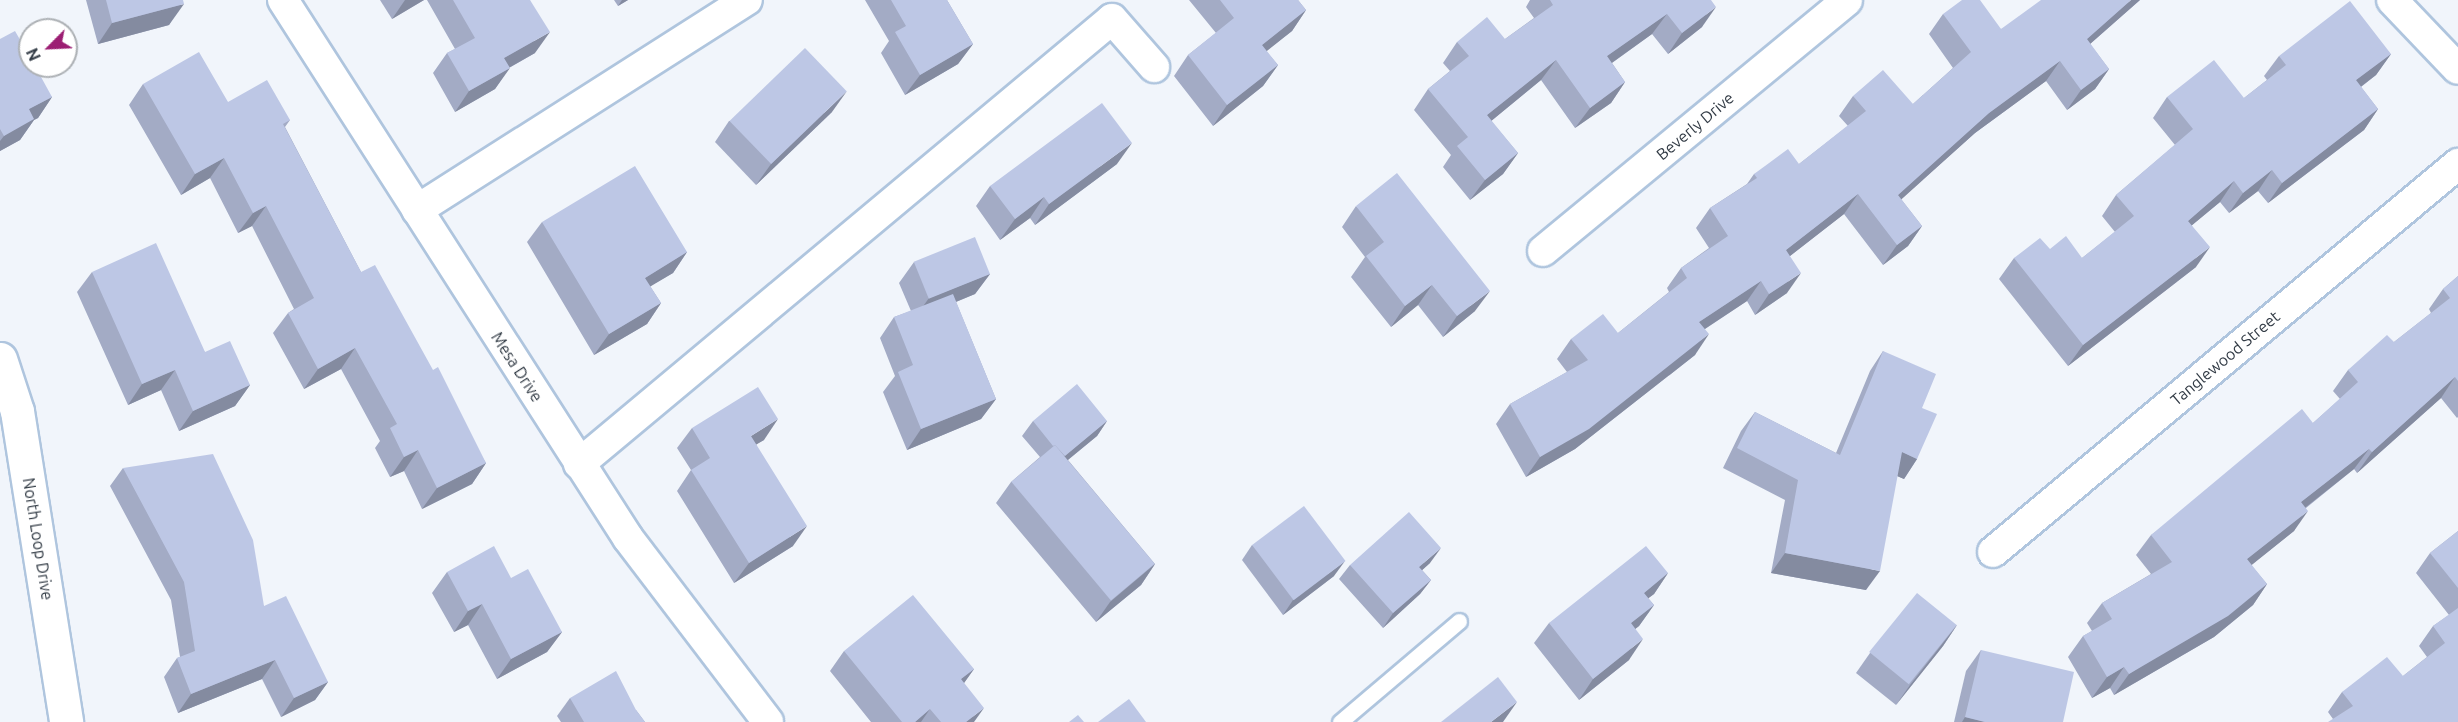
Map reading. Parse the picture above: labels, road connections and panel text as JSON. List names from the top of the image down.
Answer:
{
  "streets": {
    "street": [
      "Beverly Drive",
      "Tanglewood Street",
      "Mesa Drive",
      "North Loop Drive"
    ]
  },
  "north": "bottom left"
}
